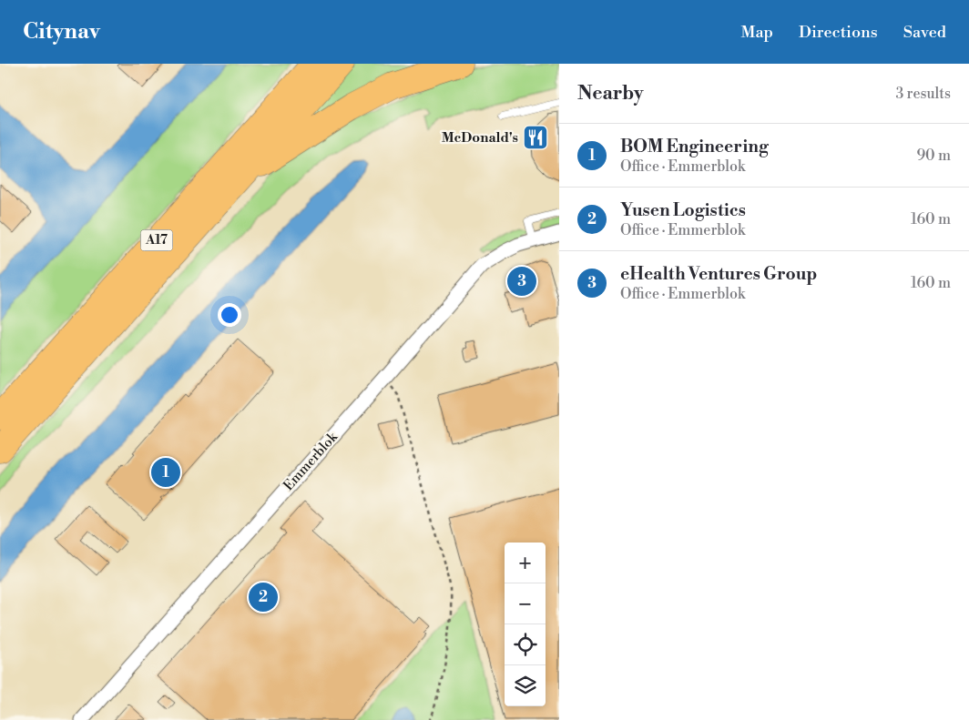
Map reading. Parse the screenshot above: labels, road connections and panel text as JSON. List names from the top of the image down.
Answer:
{
  "streets": {
    "highway": ["A17"],
    "street": ["Emmerblok"]
  },
  "places": {
    "restaurant": ["McDonald's"]
  },
  "page": {
    "header": "Citynav",
    "nav": ["Map", "Directions", "Saved"],
    "heading": ["Nearby", "3 results"],
    "list": [
      {
        "mark": "1",
        "name": "BOM Engineering",
        "note": "Office · Emmerblok",
        "value": "90 m"
      },
      {
        "mark": "2",
        "name": "Yusen Logistics",
        "note": "Office · Emmerblok",
        "value": "160 m"
      },
      {
        "mark": "3",
        "name": "eHealth Ventures Group",
        "note": "Office · Emmerblok",
        "value": "160 m"
      }
    ],
    "pins": ["3", "1", "2"],
    "map_buttons": ["+", "−"]
  }
}
